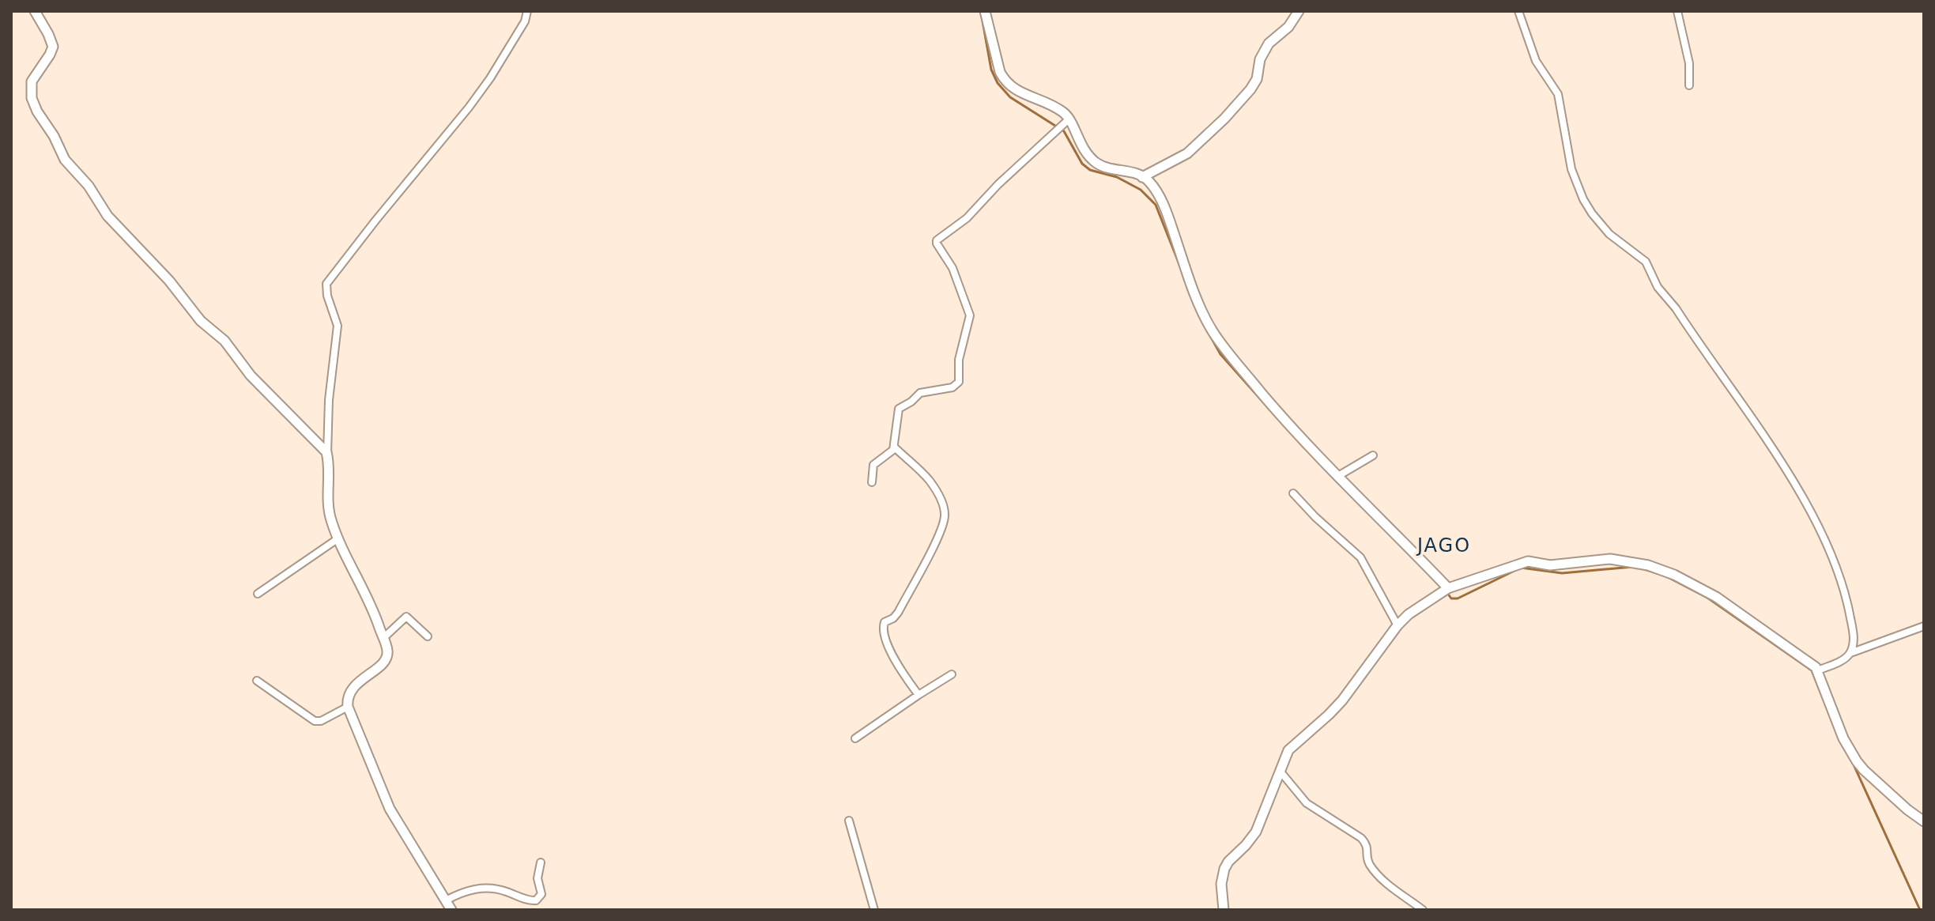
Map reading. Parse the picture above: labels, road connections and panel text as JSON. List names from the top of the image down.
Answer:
{
  "districts": ["JAGO"]
}
